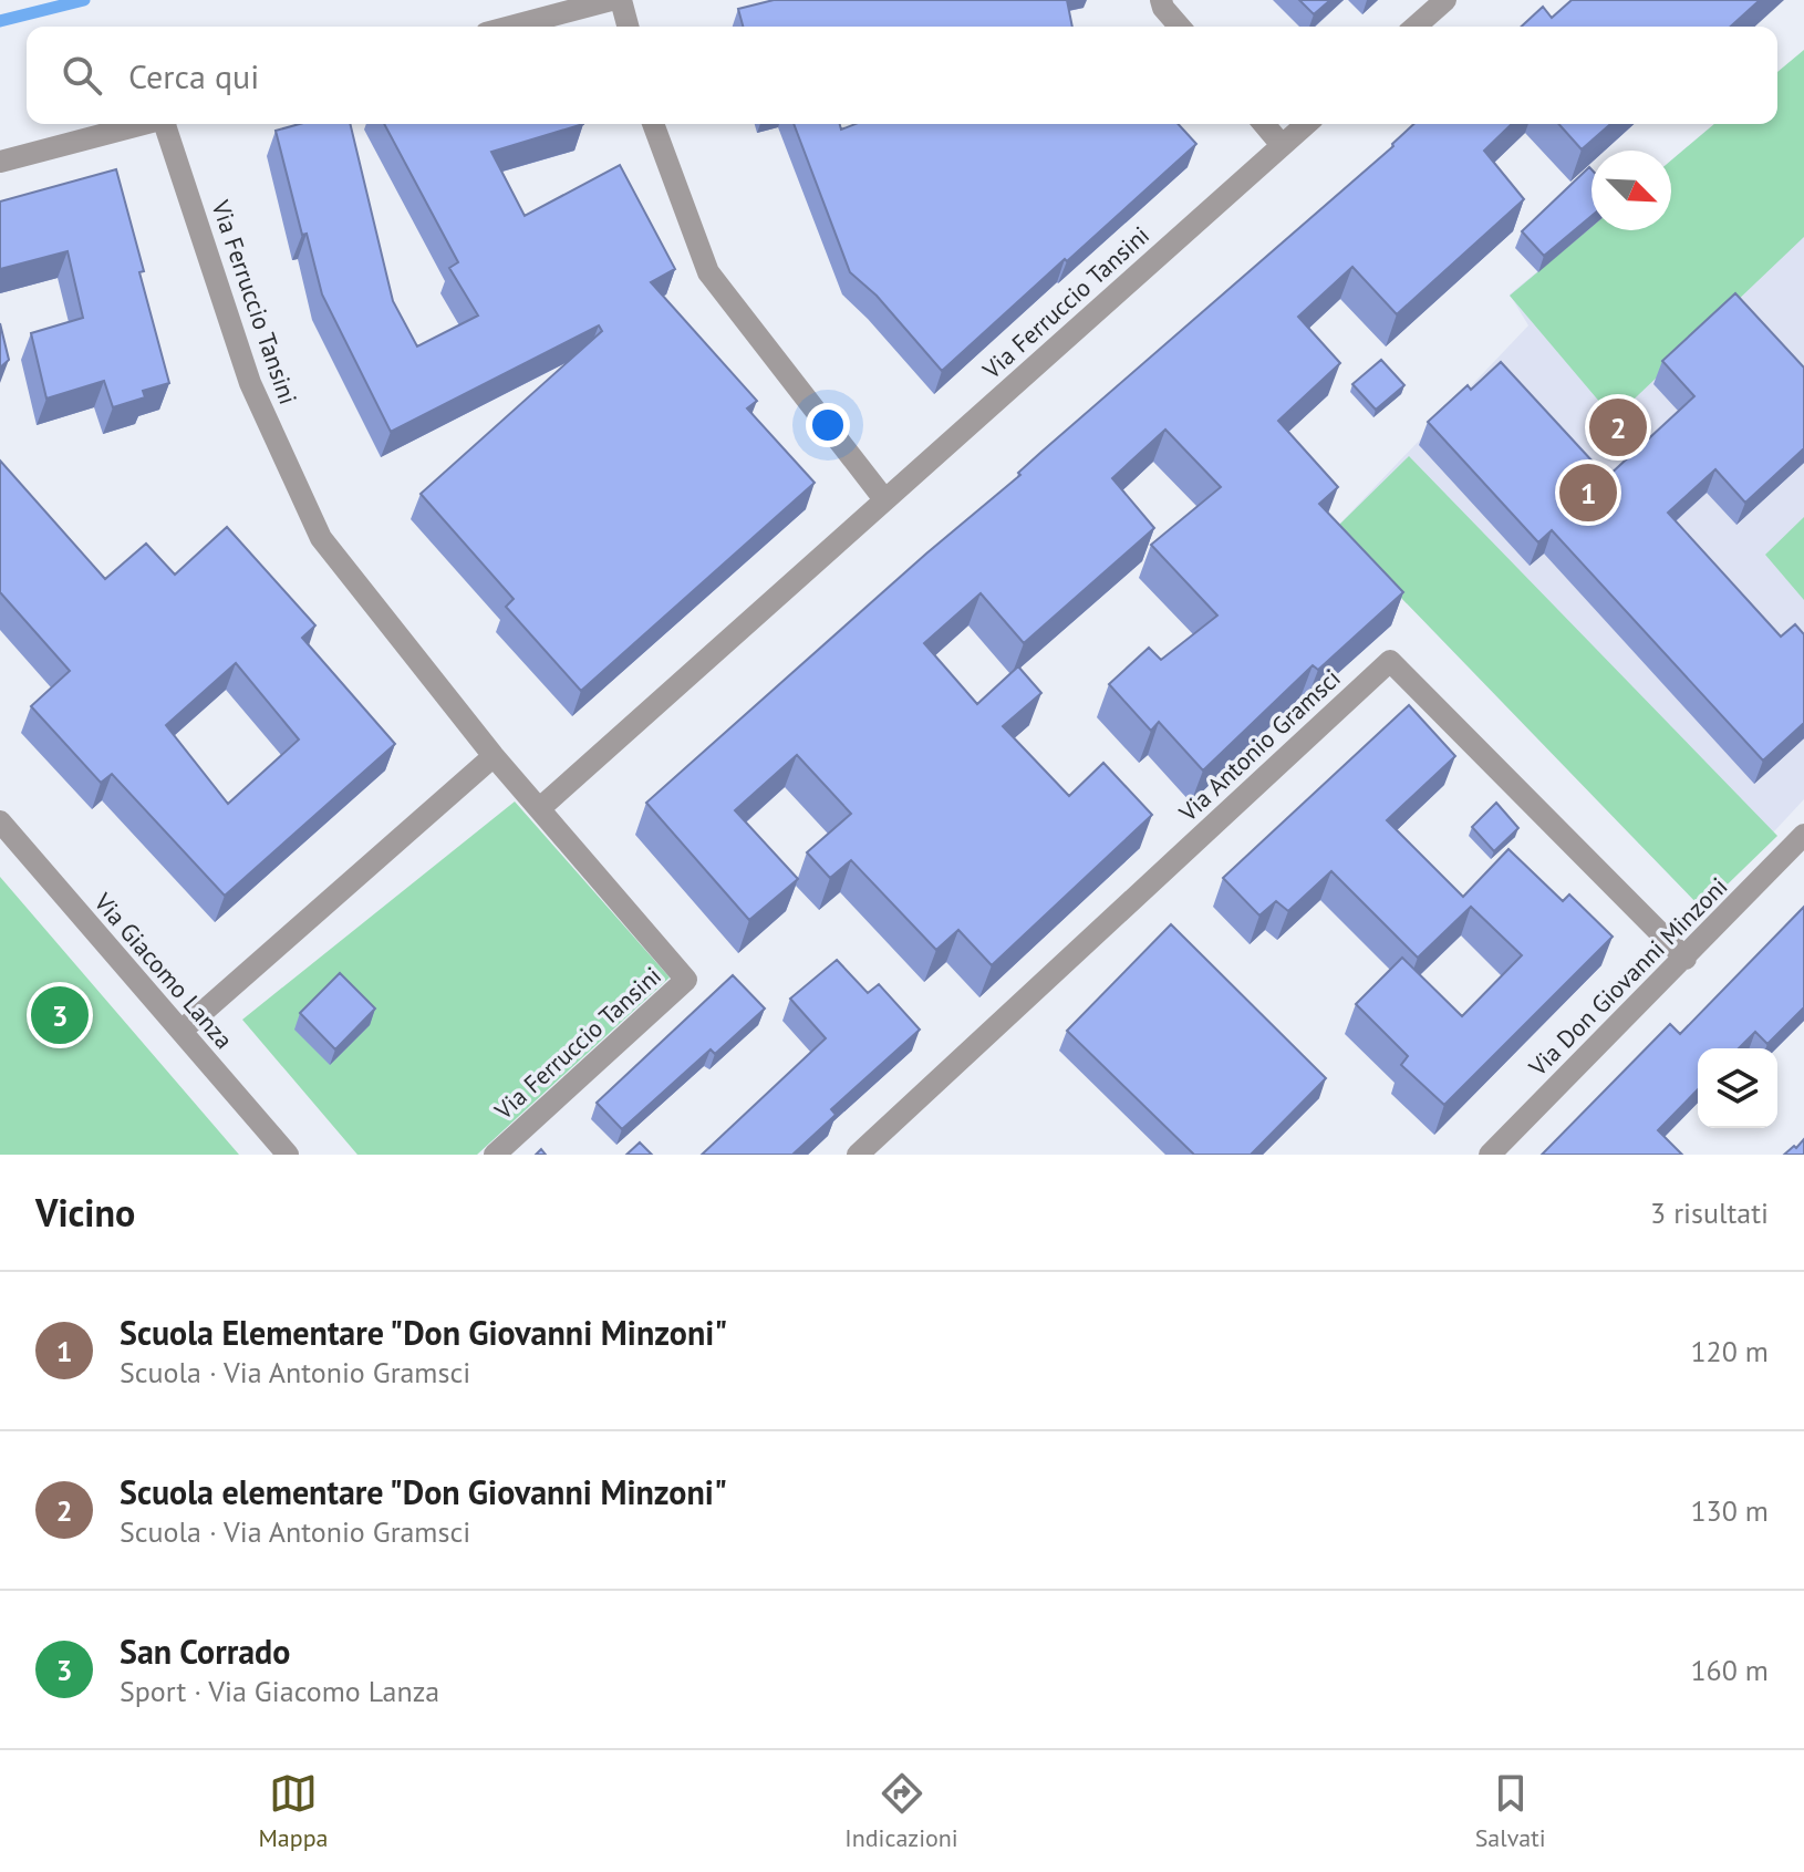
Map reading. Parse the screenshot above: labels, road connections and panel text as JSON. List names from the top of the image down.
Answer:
{
  "streets": {
    "street": [
      "Via Ferruccio Tansini",
      "Via Antonio Gramsci",
      "Via Giacomo Lanza",
      "Via Don Giovanni Minzoni"
    ]
  },
  "crossings": [
    ["Via Antonio Gramsci", "Via Don Giovanni Minzoni"]
  ],
  "north": "bottom right",
  "page": {
    "search": "Cerca qui",
    "pins": ["2", "1", "3"],
    "heading": ["Vicino", "3 risultati"],
    "list": [
      {
        "mark": "1",
        "name": "Scuola Elementare \"Don Giovanni Minzoni\"",
        "note": "Scuola · Via Antonio Gramsci",
        "value": "120 m"
      },
      {
        "mark": "2",
        "name": "Scuola elementare \"Don Giovanni Minzoni\"",
        "note": "Scuola · Via Antonio Gramsci",
        "value": "130 m"
      },
      {
        "mark": "3",
        "name": "San Corrado",
        "note": "Sport · Via Giacomo Lanza",
        "value": "160 m"
      }
    ],
    "nav": ["Mappa", "Indicazioni", "Salvati"]
  }
}
